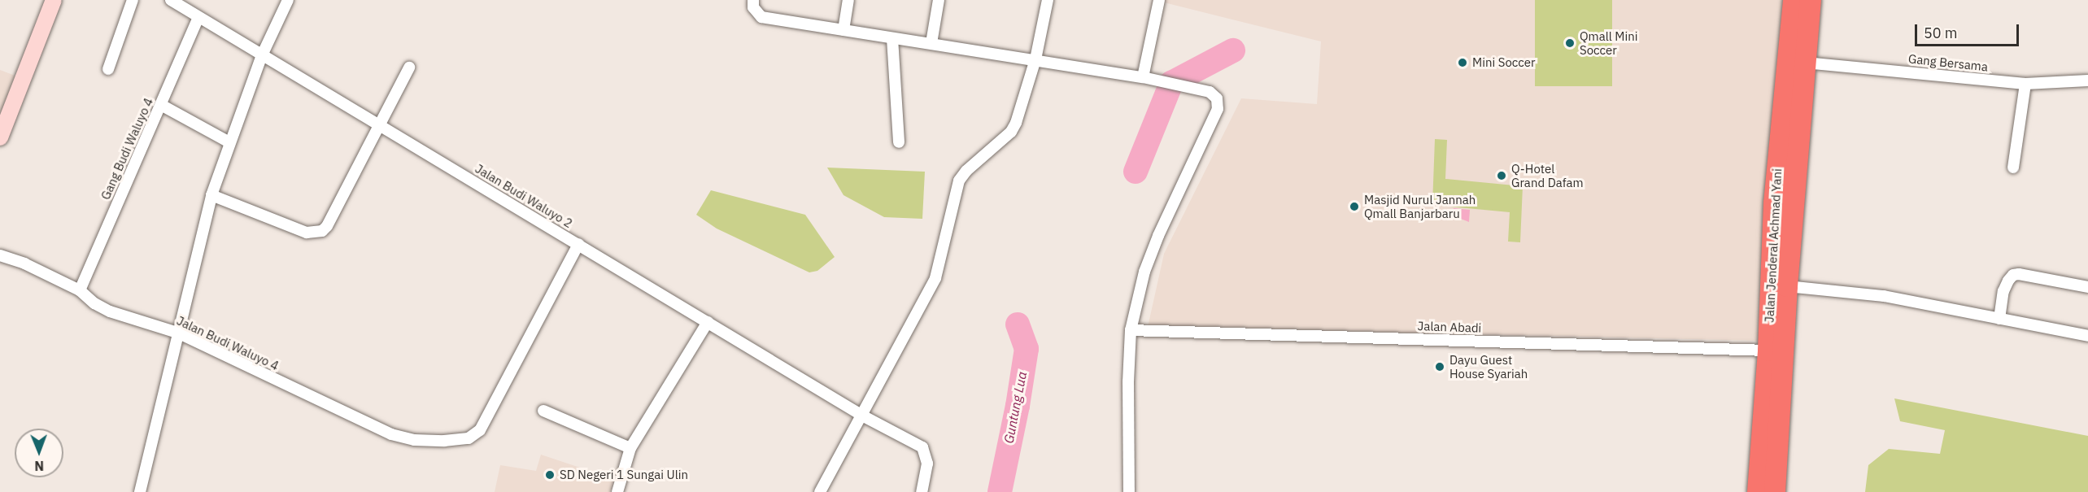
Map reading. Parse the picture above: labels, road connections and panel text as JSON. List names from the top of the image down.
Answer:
{
  "streets": {
    "highway": ["Jalan Jenderal Achmad Yani"],
    "street": [
      "Gang Bersama",
      "Gang Budi Waluyo 4",
      "Jalan Budi Waluyo 2",
      "Jalan Abadi",
      "Jalan Budi Waluyo 4"
    ]
  },
  "crossings": [
    ["Gang Bersama", "Jalan Jenderal Achmad Yani"],
    ["Gang Budi Waluyo 4", "Jalan Budi Waluyo 2"],
    ["Gang Budi Waluyo 4", "Jalan Budi Waluyo 4"],
    ["Jalan Budi Waluyo 2", "Jalan Budi Waluyo 4"],
    ["Jalan Jenderal Achmad Yani", "Jalan Abadi"]
  ],
  "water": ["Guntung Lua"],
  "places": [
    "Qmall Mini Soccer",
    "Mini Soccer",
    "Q-Hotel Grand Dafam",
    "Masjid Nurul Jannah Qmall Banjarbaru",
    "Dayu Guest House Syariah",
    "SD Negeri 1 Sungai Ulin"
  ],
  "scale_bar": "50 m",
  "north": "bottom"
}
